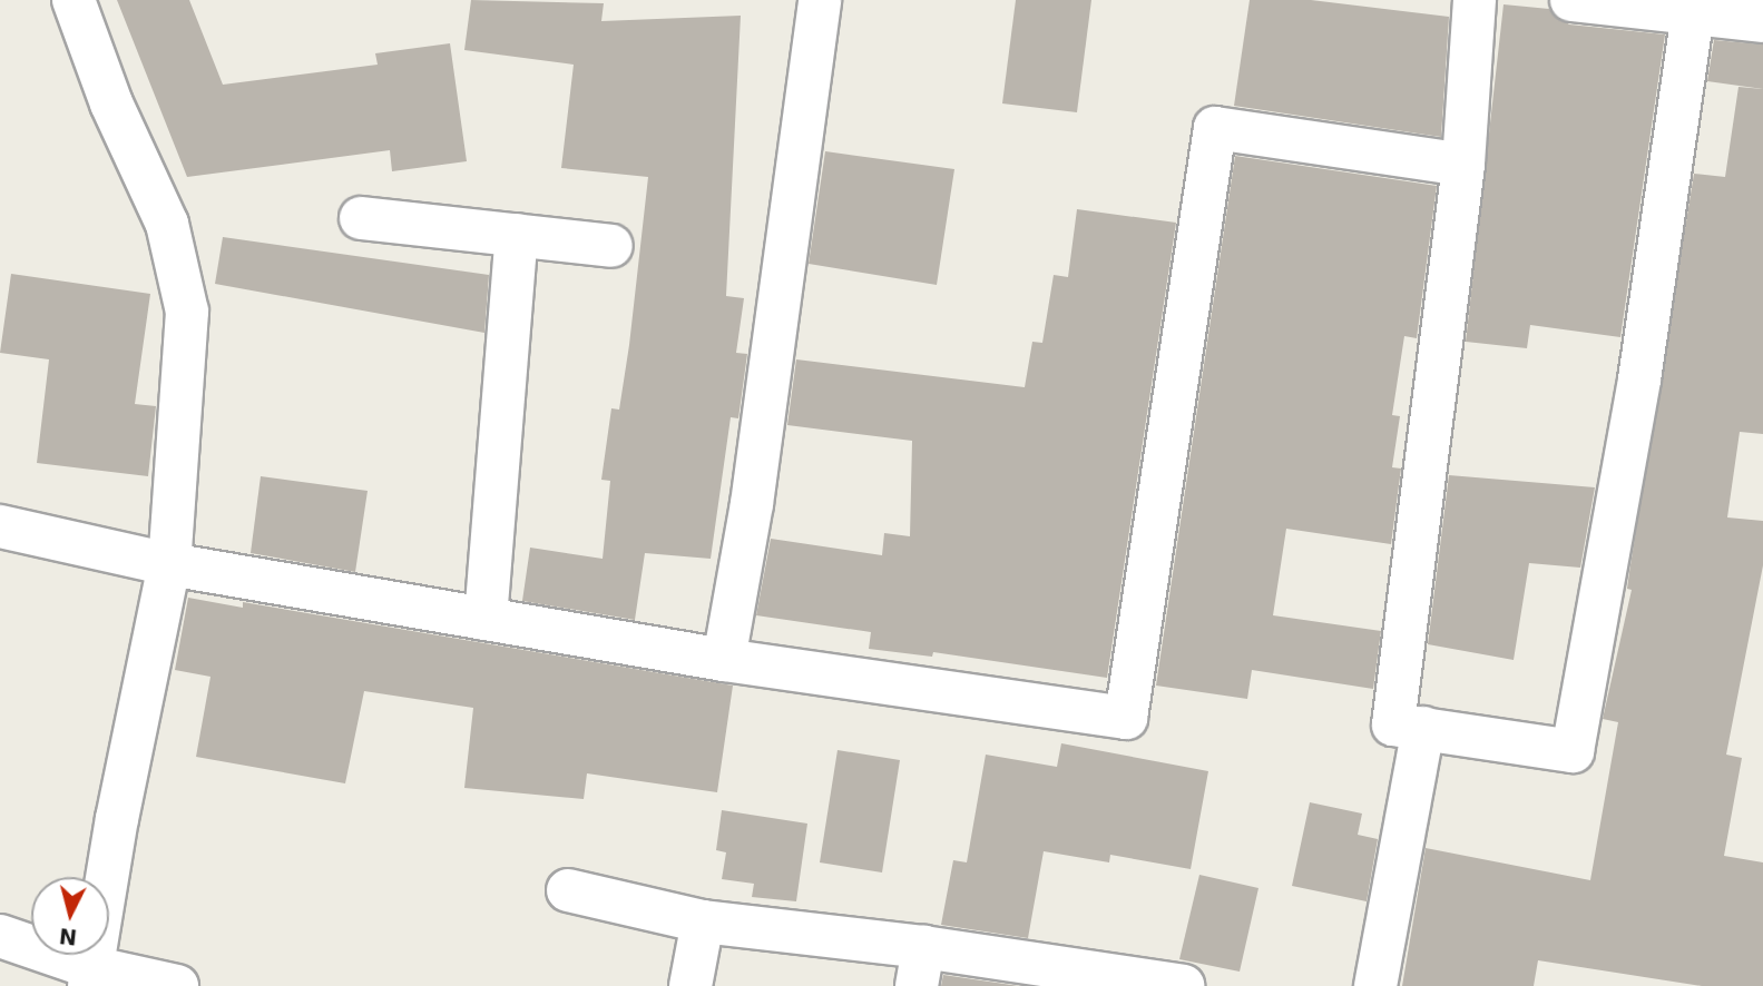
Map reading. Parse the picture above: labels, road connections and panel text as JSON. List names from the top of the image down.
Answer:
{
  "north": "bottom"
}
